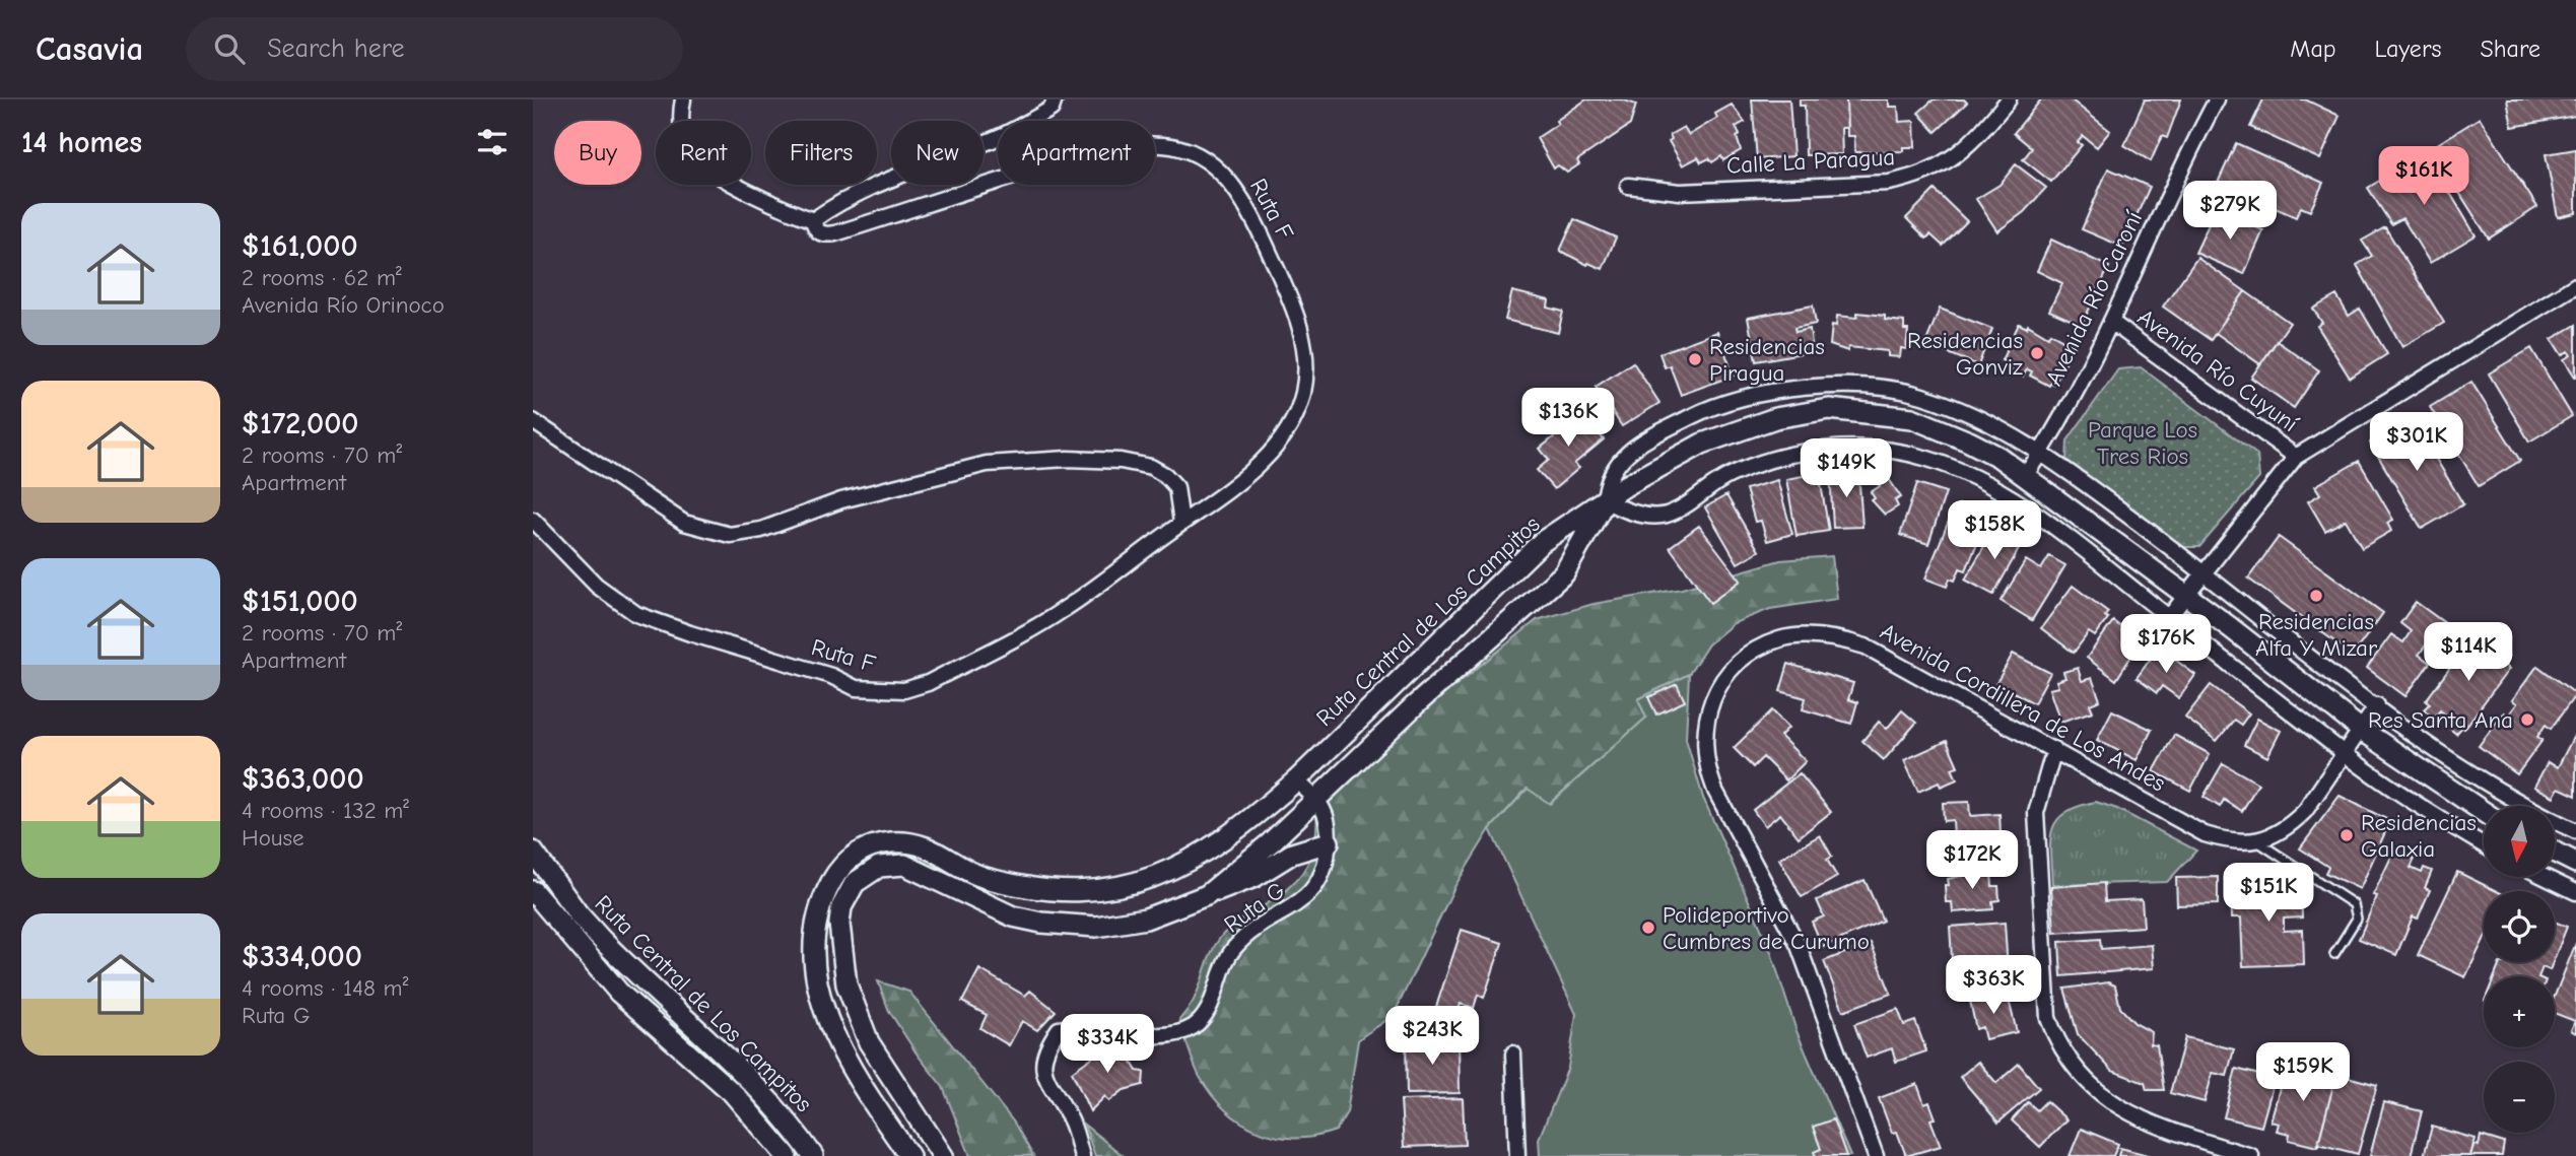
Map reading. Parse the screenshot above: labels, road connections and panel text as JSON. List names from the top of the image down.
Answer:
{
  "streets": {
    "main road": ["Ruta Central de Los Campitos"],
    "street": [
      "Calle La Paragua",
      "Ruta F",
      "Avenida Río Caroní",
      "Avenida Río Cuyuní",
      "Avenida Cordillera de Los Andes",
      "Ruta G"
    ]
  },
  "crossings": [
    ["Avenida Río Caroní", "Avenida Río Cuyuní"],
    ["Avenida Río Caroní", "Ruta Central de Los Campitos"],
    ["Ruta Central de Los Campitos", "Avenida Cordillera de Los Andes"]
  ],
  "parks": ["Parque Los Tres Rios"],
  "places": [
    "Residencias Gonviz",
    "Residencias Piragua",
    "Residencias Alfa Y Mizar",
    "Res Santa Ana",
    "Residencias Galaxia",
    "Polideportivo Cumbres de Curumo"
  ],
  "north": "bottom",
  "page": {
    "header": "Casavia",
    "search": "Search here",
    "nav": ["Map", "Layers", "Share"],
    "heading": "14 homes",
    "chip": [
      "Buy",
      "Rent",
      "Filters",
      "New",
      "Apartment"
    ],
    "price": [
      "$161K",
      "$279K",
      "$136K",
      "$301K",
      "$149K",
      "$158K",
      "$176K",
      "$114K",
      "$172K",
      "$151K",
      "$363K",
      "$243K",
      "$334K",
      "$159K"
    ],
    "list": [
      {
        "name": "$161,000",
        "note": "2 rooms · 62 m² · Avenida Río Orinoco"
      },
      {
        "name": "$172,000",
        "note": "2 rooms · 70 m² · Apartment"
      },
      {
        "name": "$151,000",
        "note": "2 rooms · 70 m² · Apartment"
      },
      {
        "name": "$363,000",
        "note": "4 rooms · 132 m² · House"
      },
      {
        "name": "$334,000",
        "note": "4 rooms · 148 m² · Ruta G"
      }
    ],
    "map_buttons": ["+", "−"]
  }
}
